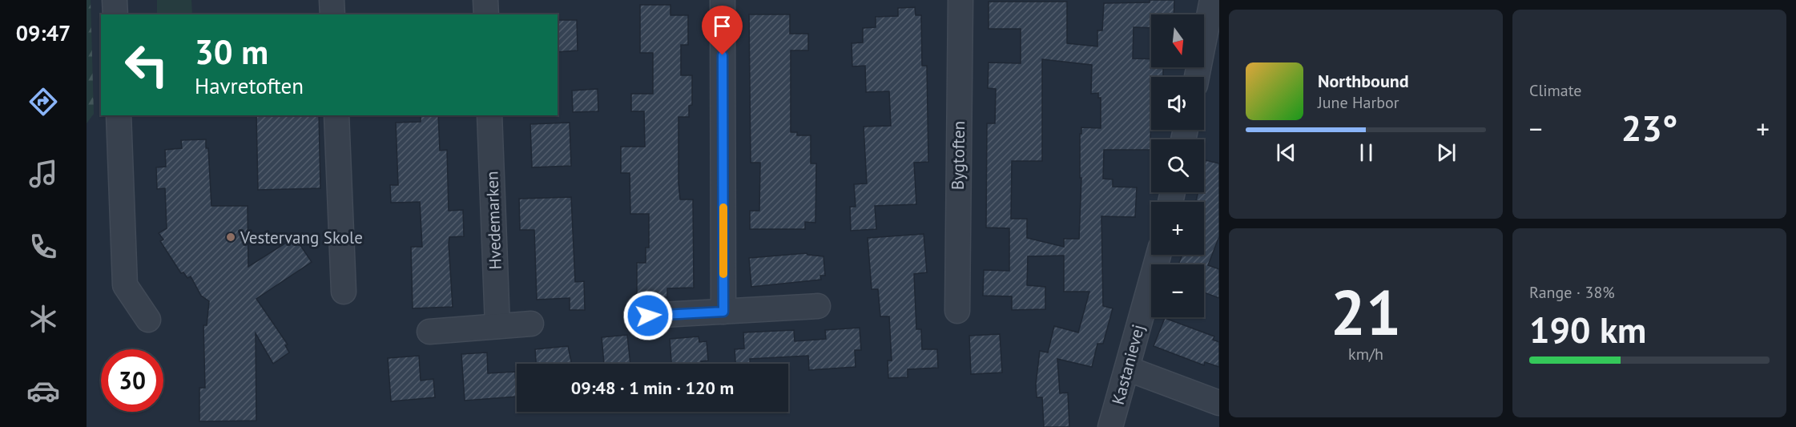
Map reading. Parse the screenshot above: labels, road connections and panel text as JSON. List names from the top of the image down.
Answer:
{
  "streets": {
    "street": ["Bygtoften", "Hvedemarken", "Kastanievej"]
  },
  "places": ["Vestervang Skole"],
  "north": "bottom",
  "page": {
    "tabs": "09:47",
    "tile": [
      "Climate",
      ["21", "km/h"],
      ["Range · 38%", "190 km"]
    ],
    "map_buttons": ["+", "−"],
    "turn": ["30 m", "Havretoften"],
    "song": ["Northbound", "June Harbor"],
    "heat": ["−", "23°", "+"],
    "limit": "30",
    "trip": "09:48 · 1 min · 120 m"
  }
}
